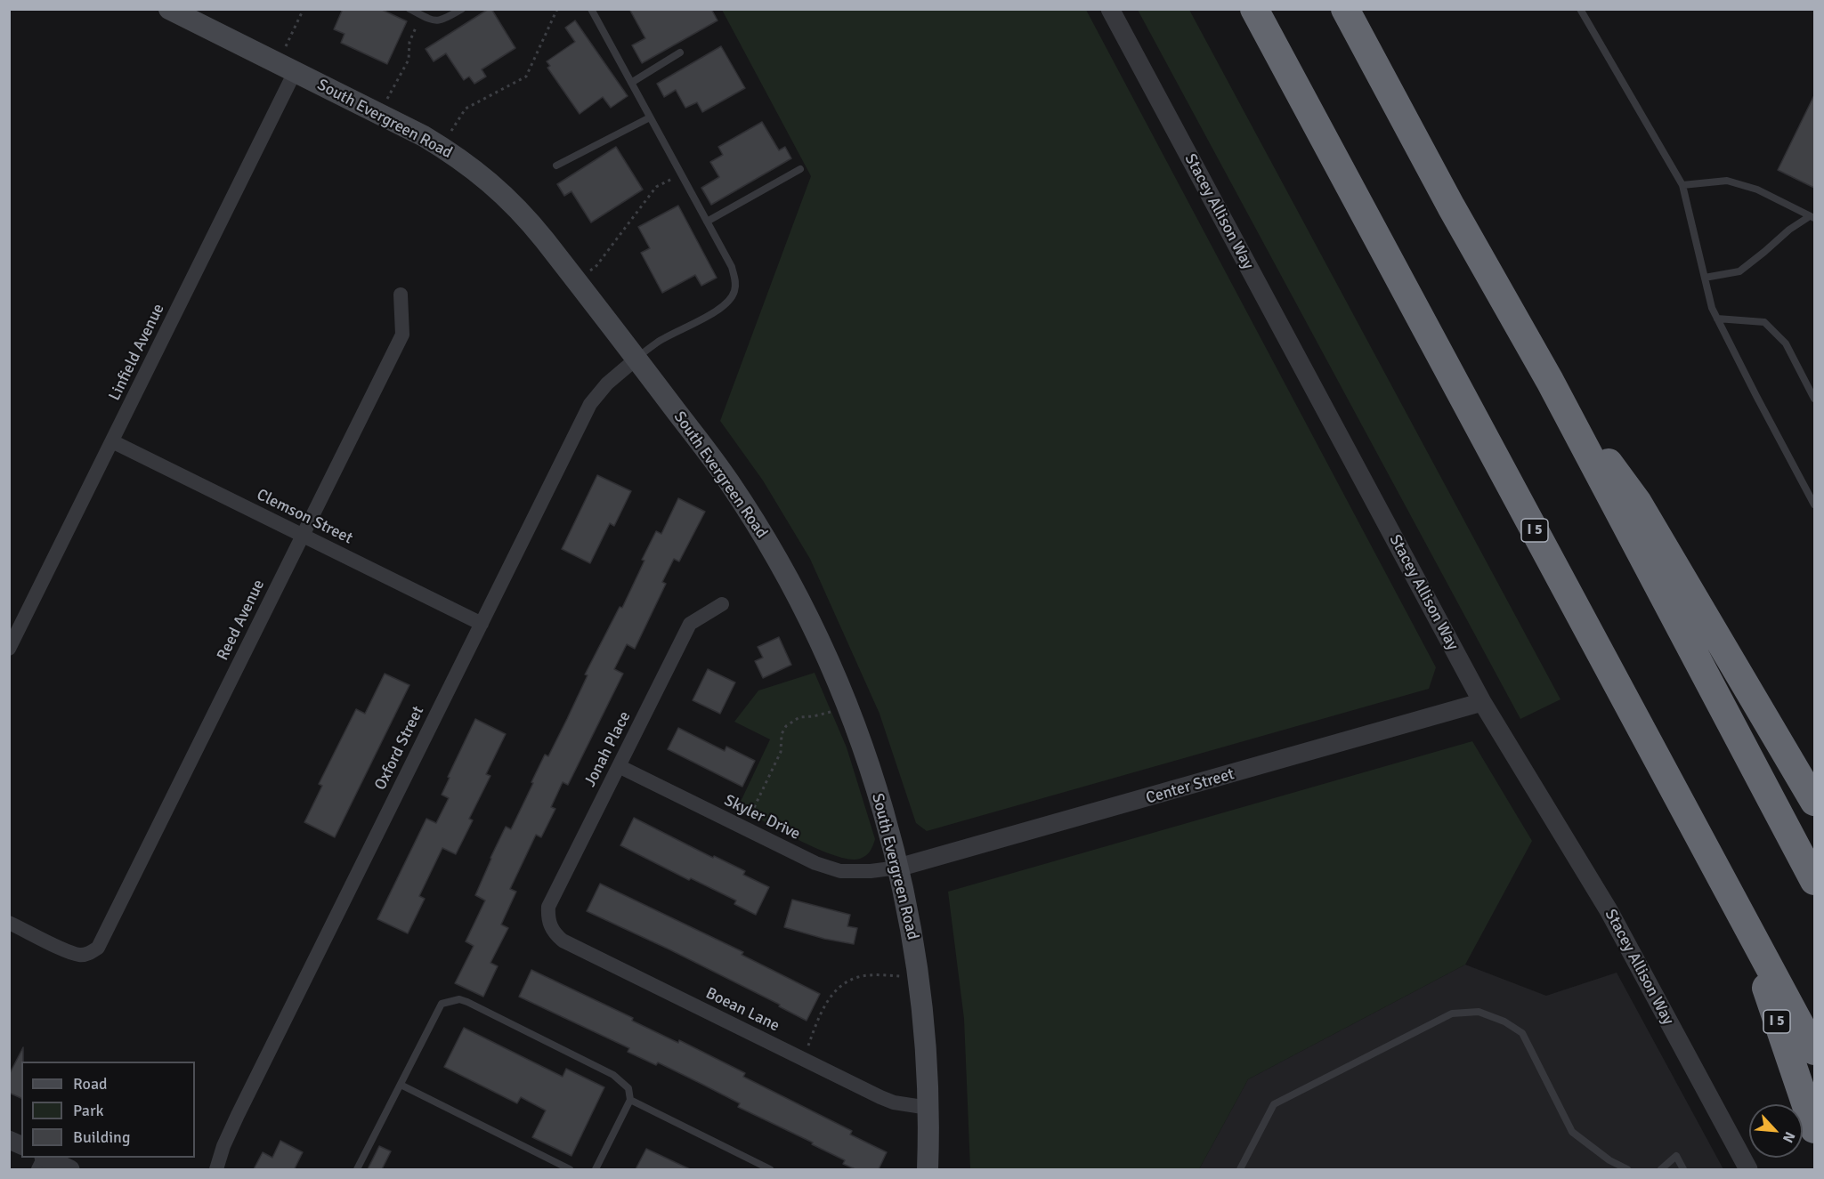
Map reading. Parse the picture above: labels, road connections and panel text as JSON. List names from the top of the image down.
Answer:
{
  "streets": {
    "highway": ["I 5"],
    "main road": ["South Evergreen Road"],
    "street": [
      "Stacey Allison Way",
      "Linfield Avenue",
      "Clemson Street",
      "Reed Avenue",
      "Oxford Street",
      "Jonah Place",
      "Center Street",
      "Skyler Drive",
      "Boean Lane"
    ]
  },
  "crossings": [
    ["South Evergreen Road", "Linfield Avenue"],
    ["South Evergreen Road", "Oxford Street"],
    ["South Evergreen Road", "Center Street"],
    ["South Evergreen Road", "Skyler Drive"],
    ["South Evergreen Road", "Boean Lane"],
    ["Stacey Allison Way", "Center Street"],
    ["Linfield Avenue", "Clemson Street"],
    ["Clemson Street", "Reed Avenue"],
    ["Clemson Street", "Oxford Street"],
    ["Jonah Place", "Skyler Drive"],
    ["Jonah Place", "Boean Lane"],
    ["Center Street", "Skyler Drive"]
  ],
  "legend": ["Road", "Park", "Building"],
  "north": "bottom right"
}
